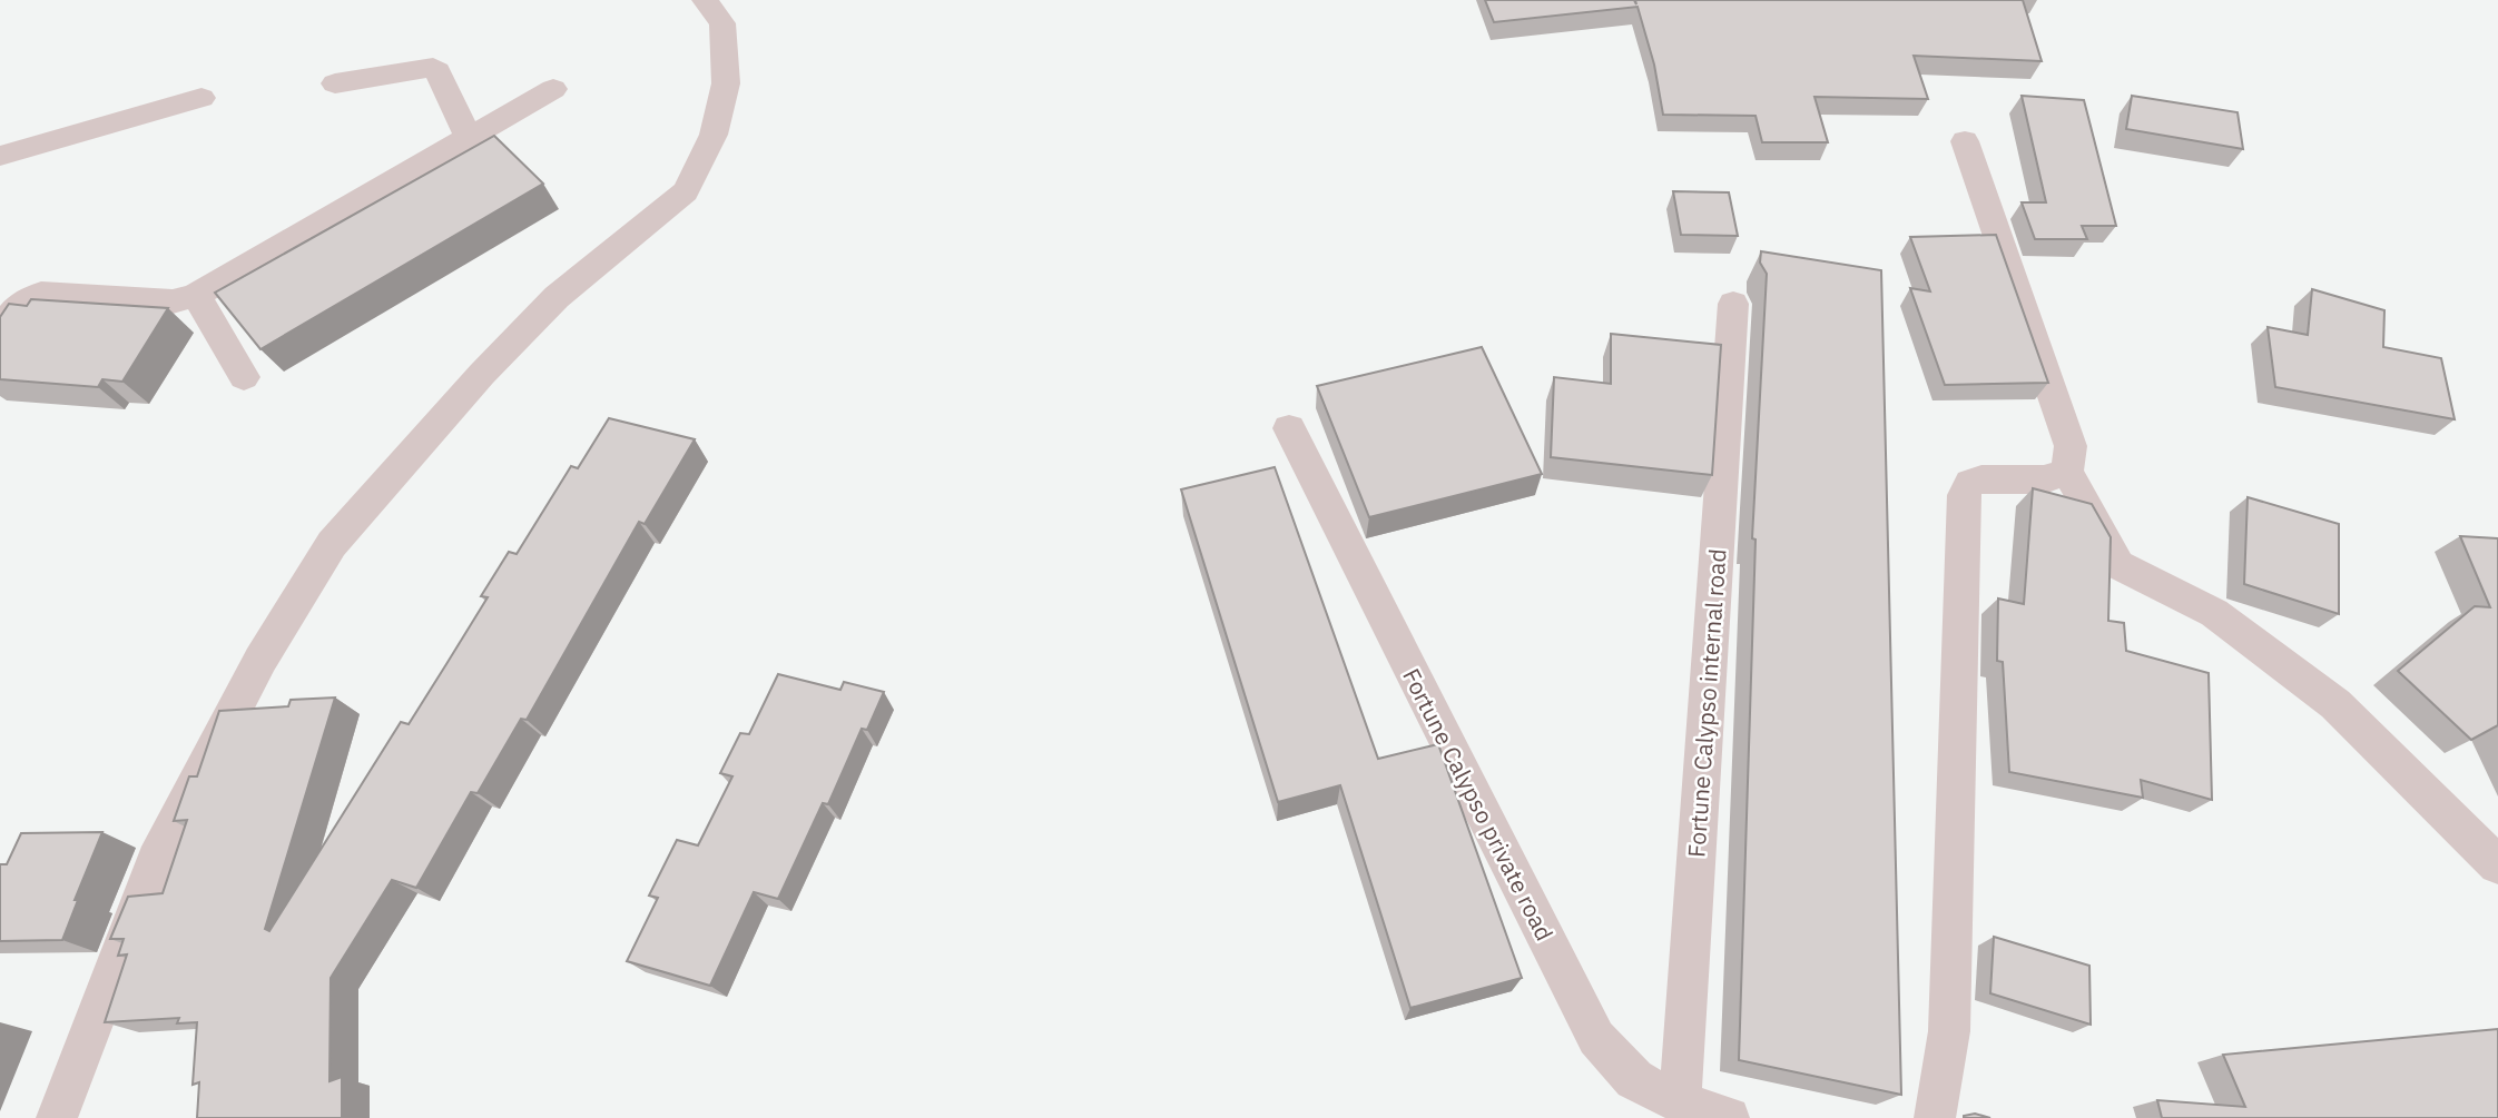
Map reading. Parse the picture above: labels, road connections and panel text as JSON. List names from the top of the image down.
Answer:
{
  "streets": {
    "street": ["Fortune Calypso internal road", "Fortune Calypso private road"]
  },
  "crossings": [
    ["Fortune Calypso internal road", "Fortune Calypso private road"]
  ]
}
